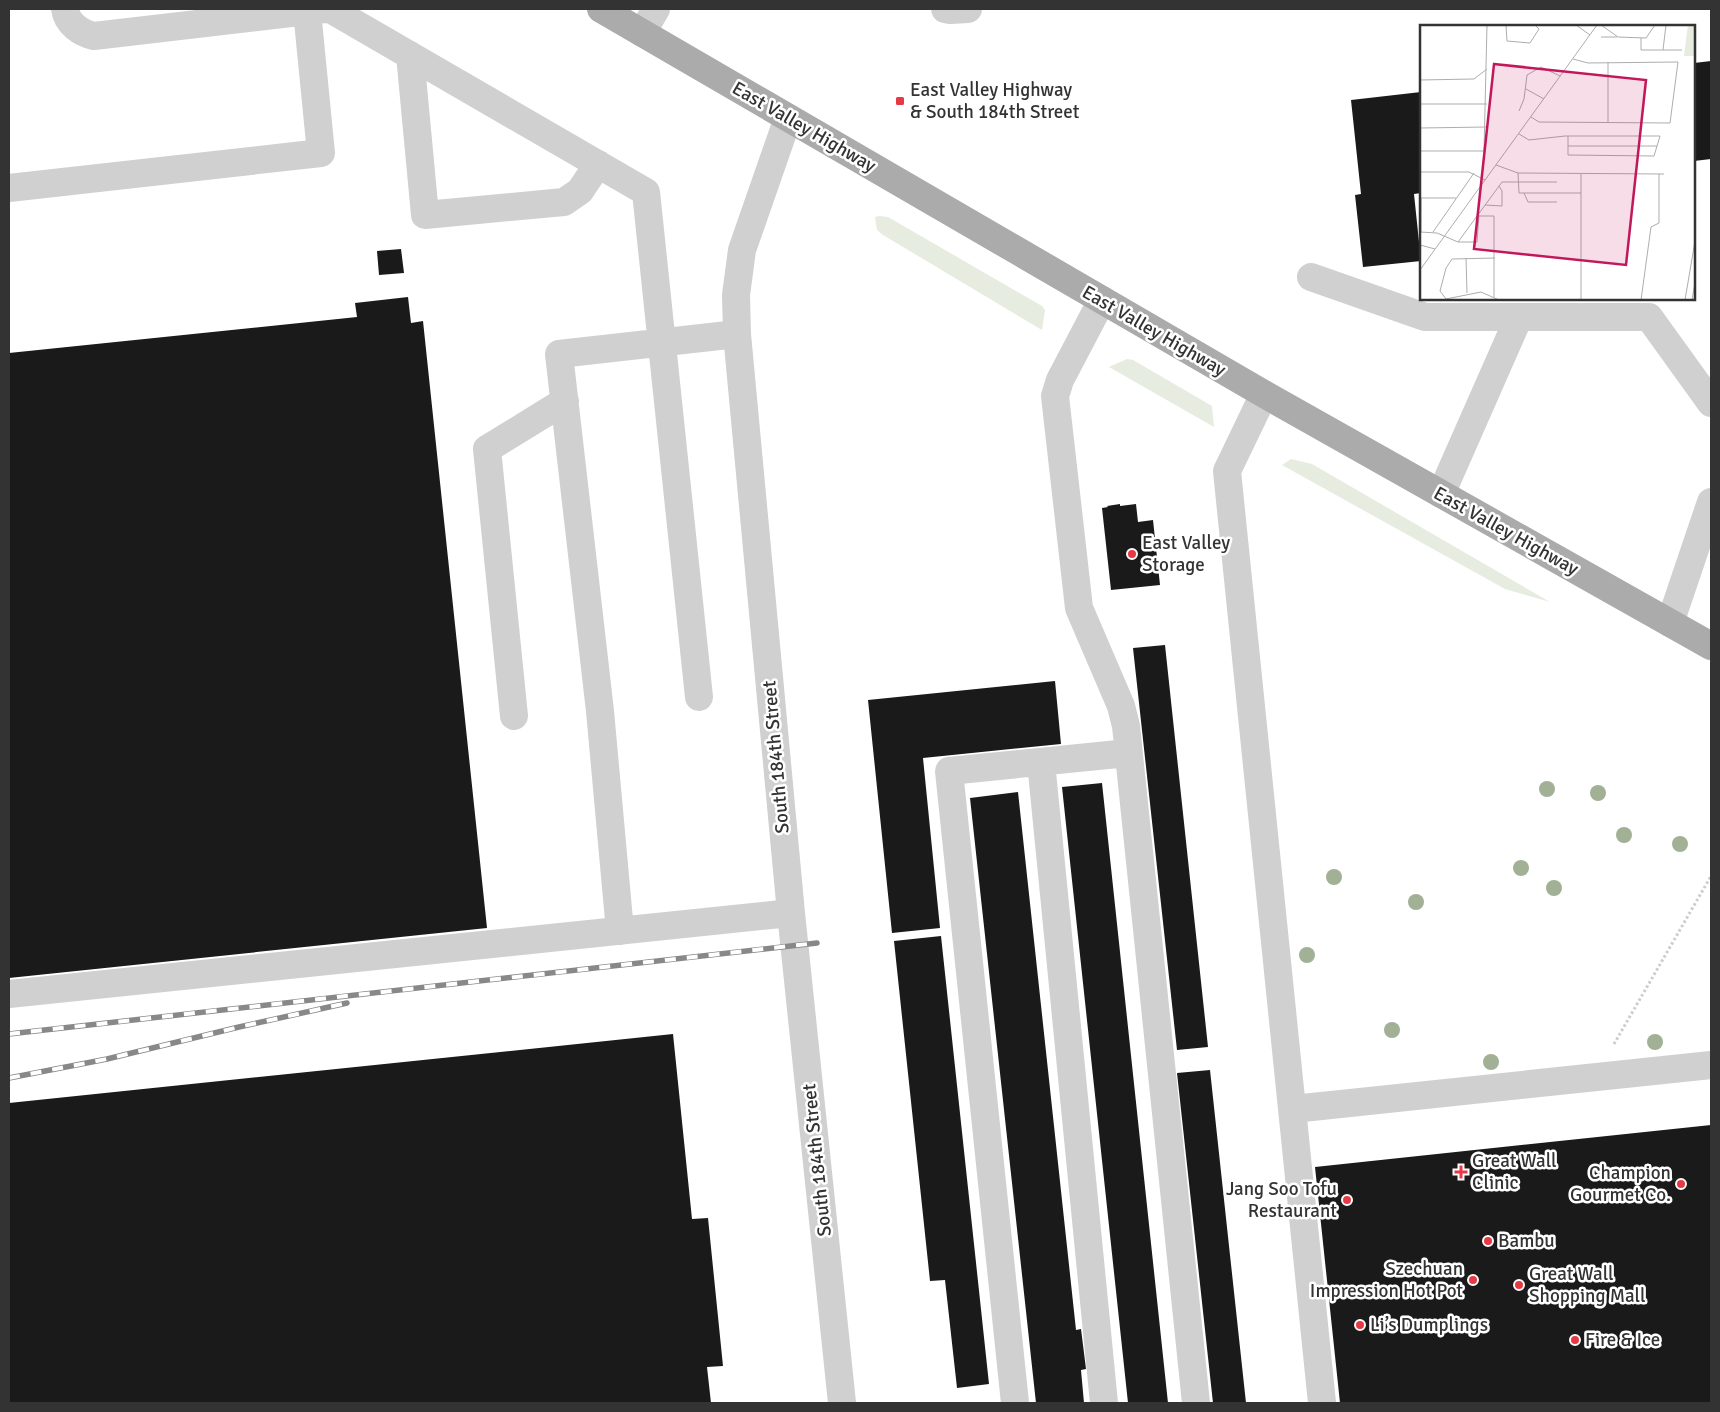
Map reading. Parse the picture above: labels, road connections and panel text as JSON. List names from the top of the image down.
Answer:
{
  "streets": {
    "main road": ["East Valley Highway"],
    "street": ["South 184th Street"]
  },
  "crossings": [
    ["East Valley Highway", "South 184th Street"]
  ],
  "places": {
    "transit": ["East Valley Highway & South 184th Street"],
    "other": [
      "East Valley Storage",
      "Champion Gourmet Co.",
      "Jang Soo Tofu Restaurant",
      "Bambu",
      "Szechuan Impression Hot Pot",
      "Great Wall Shopping Mall",
      "Li’s Dumplings",
      "Fire & Ice"
    ],
    "health": ["Great Wall Clinic"]
  }
}
